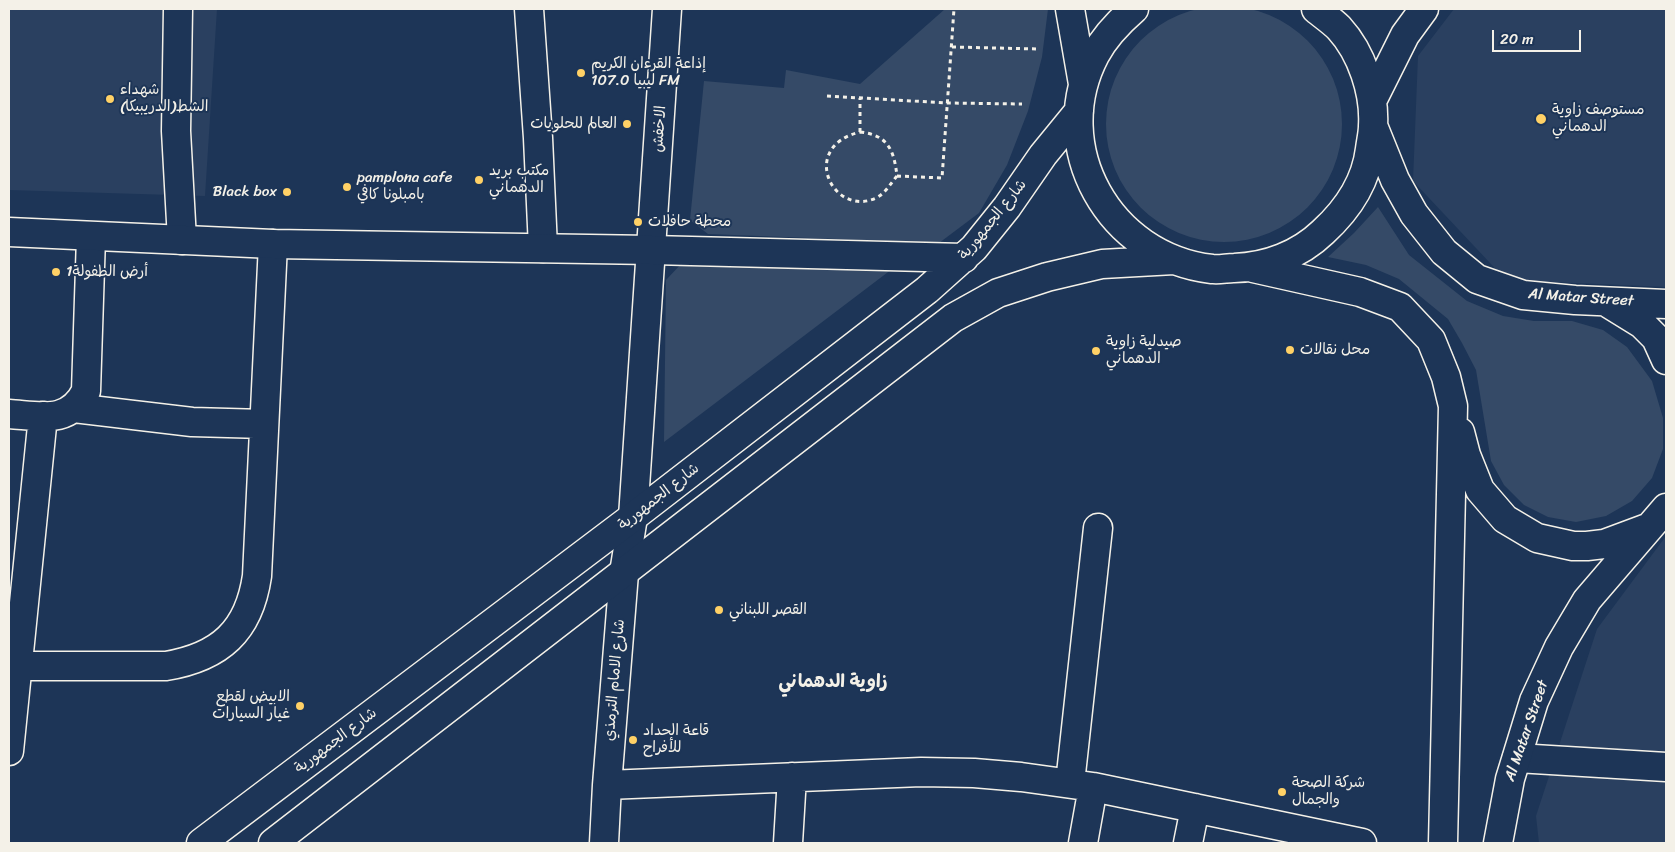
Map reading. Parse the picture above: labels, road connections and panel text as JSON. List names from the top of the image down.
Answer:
{
  "streets": {
    "main road": [
      "الاخفش",
      "شارع الجمهورية",
      "Al Matar Street",
      "شارع الامام الترمذي"
    ]
  },
  "crossings": [
    ["الاخفش", "شارع الجمهورية"],
    ["الاخفش", "شارع الامام الترمذي"],
    ["شارع الجمهورية", "شارع الامام الترمذي"]
  ],
  "districts": ["زاوية الدهماني"],
  "places": [
    "إذاعة القرءان الكريم ليبيا 107.0 FM",
    "شهداء الشط(الدريبيكا)",
    "مستوصف زاوية الدهماني",
    "العالم للحلويات",
    "مكتب بريد الدهماني",
    "pamplona cafe بامبلونا كافي",
    "Black box",
    "محطة حافلات",
    "أرض الطفولة1",
    "محل نقالات",
    "صيدلية زاوية الدهماني",
    "القصر اللبناني",
    "الابيض لقطع غيار السيارات",
    "قاعة الحداد للأفراح",
    "شركة الصحة والجمال"
  ],
  "scale_bar": "20 m"
}
